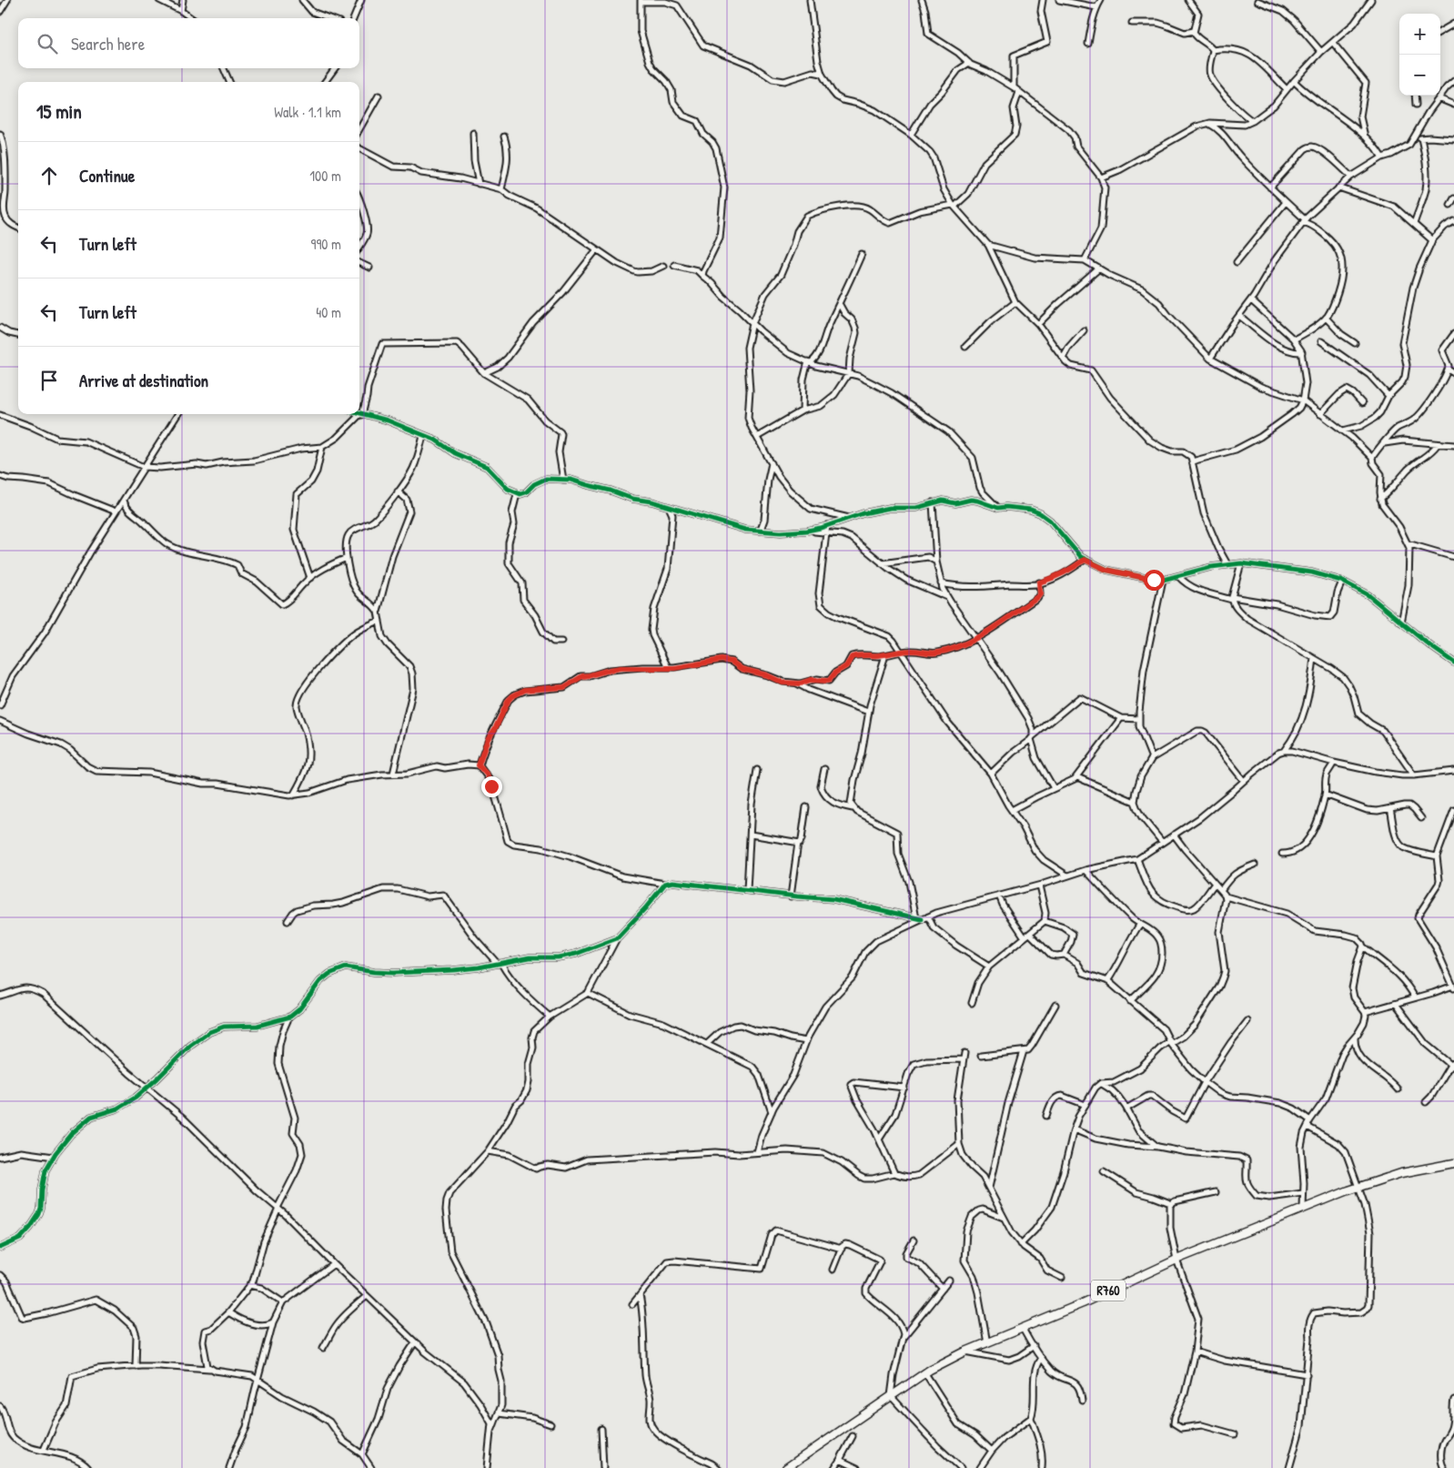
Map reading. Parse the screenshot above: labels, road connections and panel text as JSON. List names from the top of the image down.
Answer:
{
  "streets": {
    "main road": ["R760"]
  },
  "page": {
    "map_buttons": ["+", "−"],
    "search": "Search here",
    "heading": ["15 min", "Walk · 1.1 km"],
    "list": [
      ["Continue", "100 m"],
      ["Turn left", "990 m"],
      ["Turn left", "40 m"],
      "Arrive at destination"
    ]
  }
}
